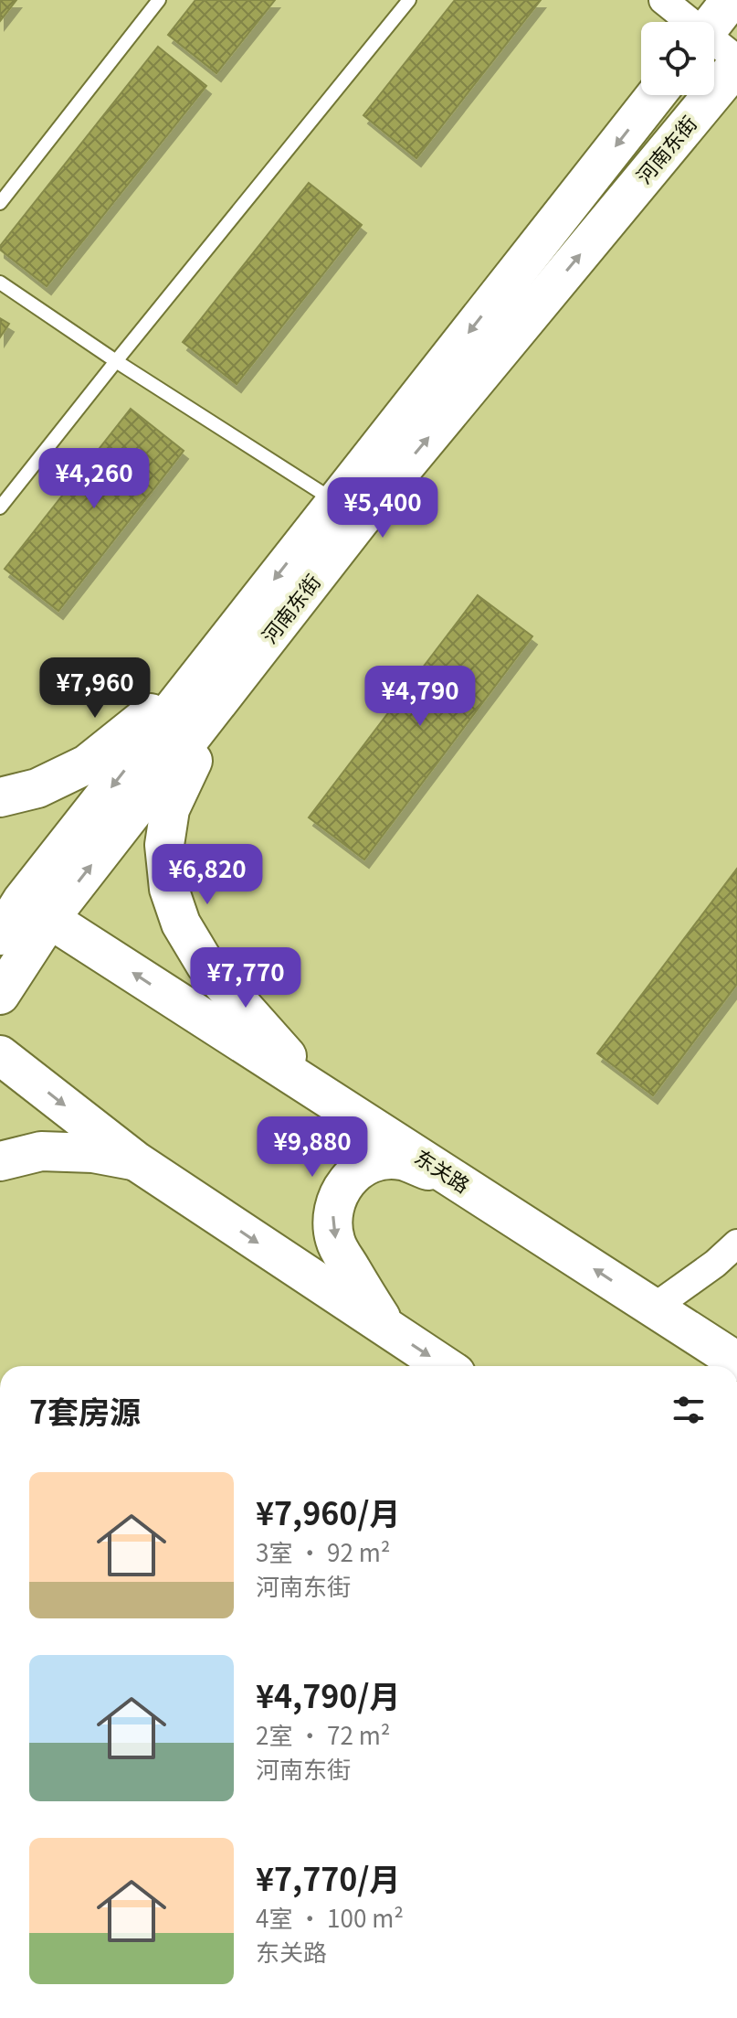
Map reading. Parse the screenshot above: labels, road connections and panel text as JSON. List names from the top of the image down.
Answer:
{
  "streets": {
    "main road": ["河南东街", "东关路"]
  },
  "crossings": [
    ["河南东街", "东关路"]
  ],
  "page": {
    "price": [
      "¥4,260",
      "¥5,400",
      "¥7,960",
      "¥4,790",
      "¥6,820",
      "¥7,770",
      "¥9,880"
    ],
    "heading": "7套房源",
    "list": [
      {
        "name": "¥7,960/月",
        "note": "3室 · 92 m² · 河南东街"
      },
      {
        "name": "¥4,790/月",
        "note": "2室 · 72 m² · 河南东街"
      },
      {
        "name": "¥7,770/月",
        "note": "4室 · 100 m² · 东关路"
      }
    ]
  }
}
